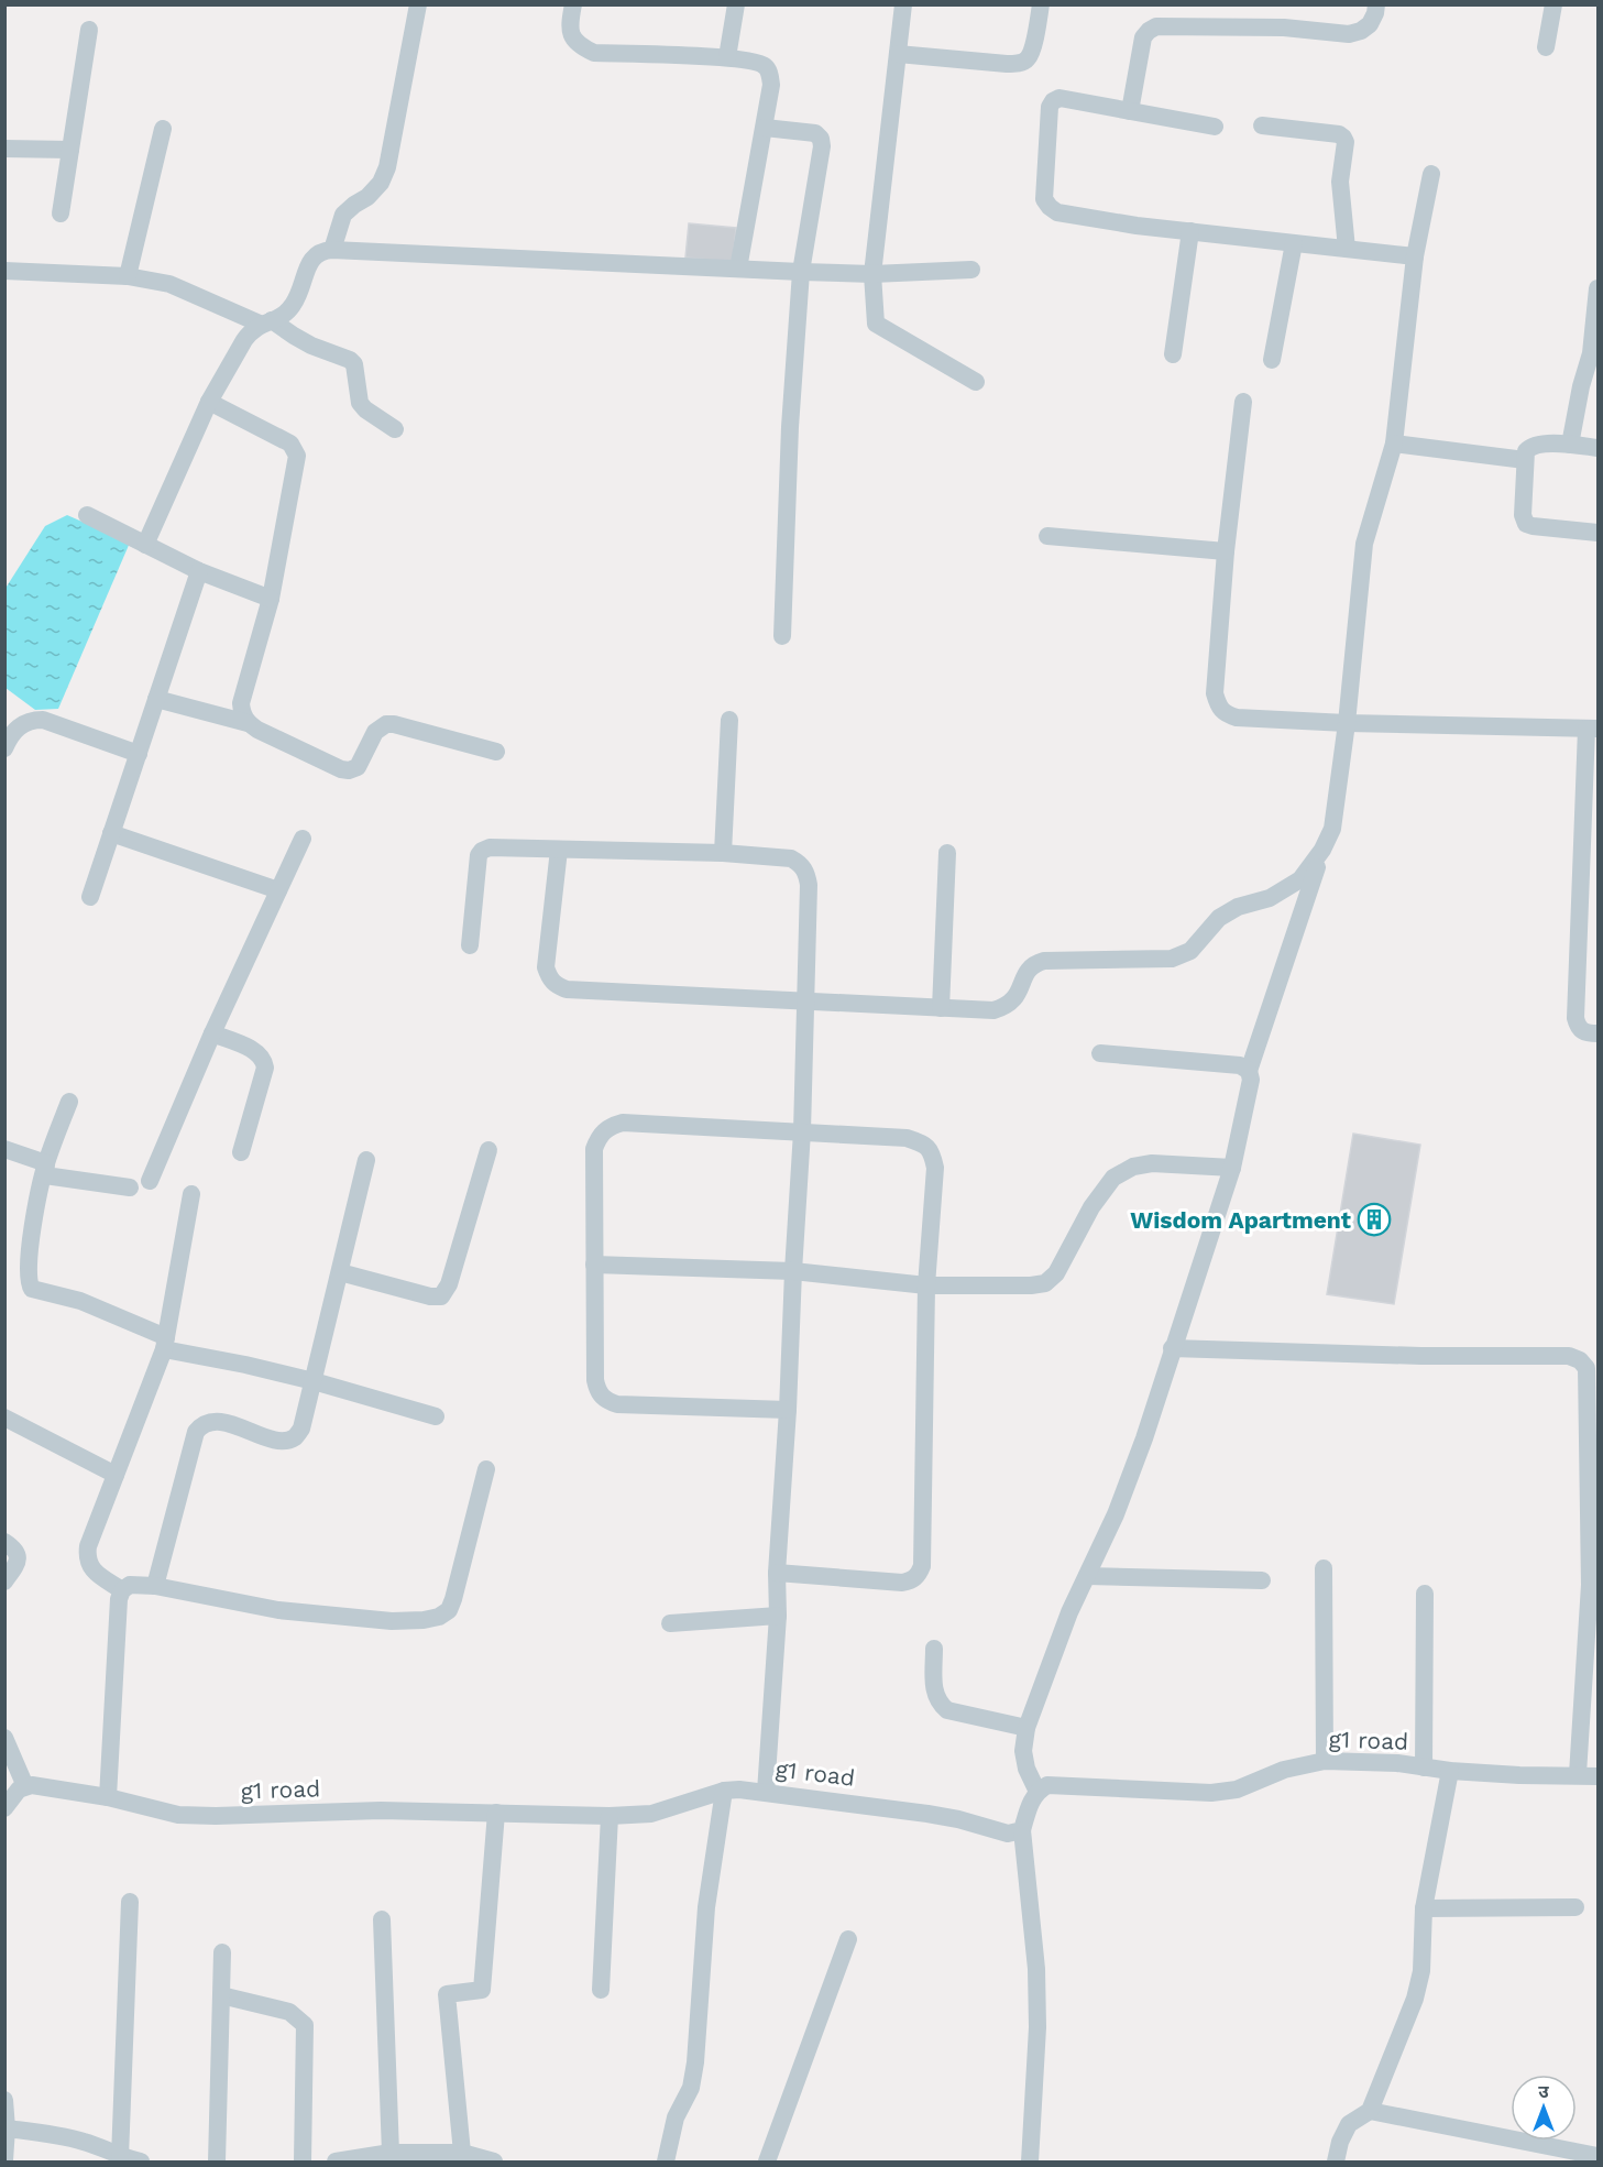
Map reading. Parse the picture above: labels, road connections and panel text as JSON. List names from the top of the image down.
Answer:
{
  "streets": {
    "street": ["g1 road"]
  },
  "places": {
    "building": ["Wisdom Apartment"]
  },
  "north": "top"
}
